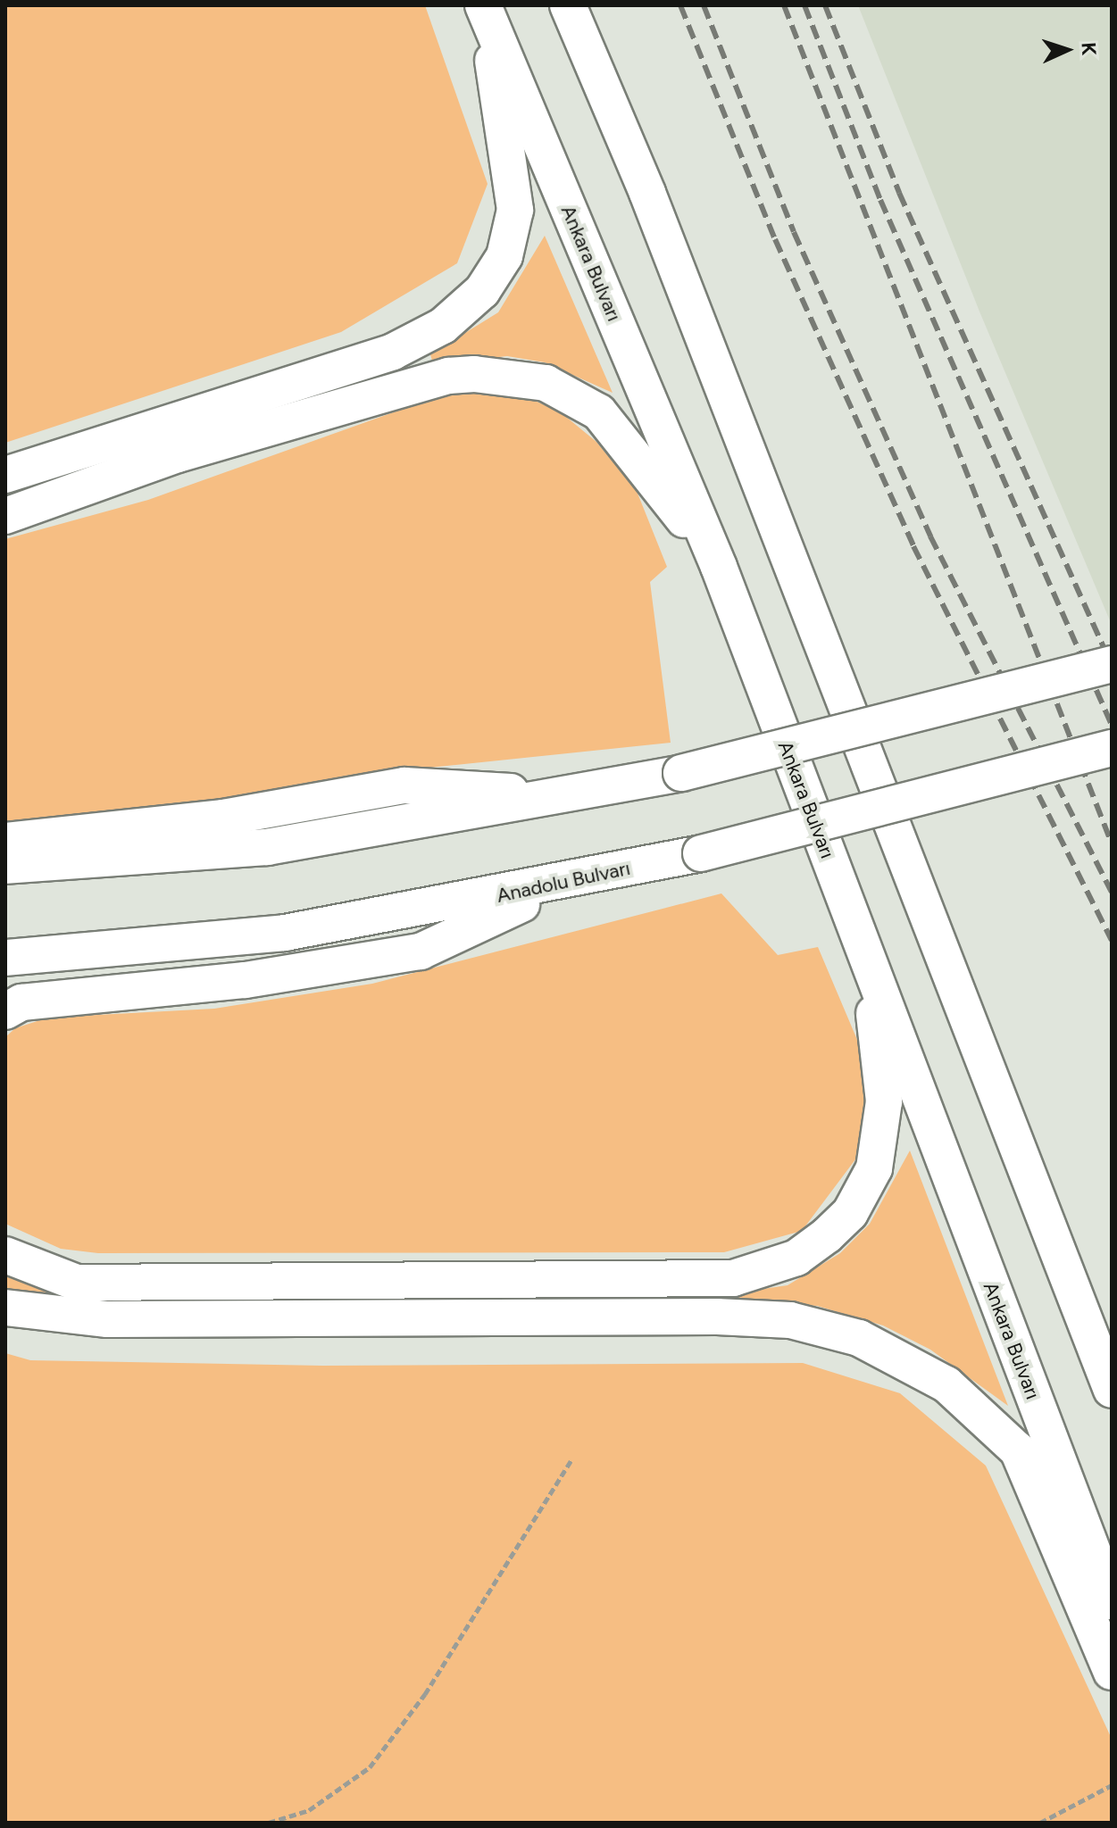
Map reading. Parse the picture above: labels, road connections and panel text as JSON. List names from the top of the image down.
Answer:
{
  "streets": {
    "main road": ["Ankara Bulvarı", "Anadolu Bulvarı"]
  },
  "north": "right"
}
